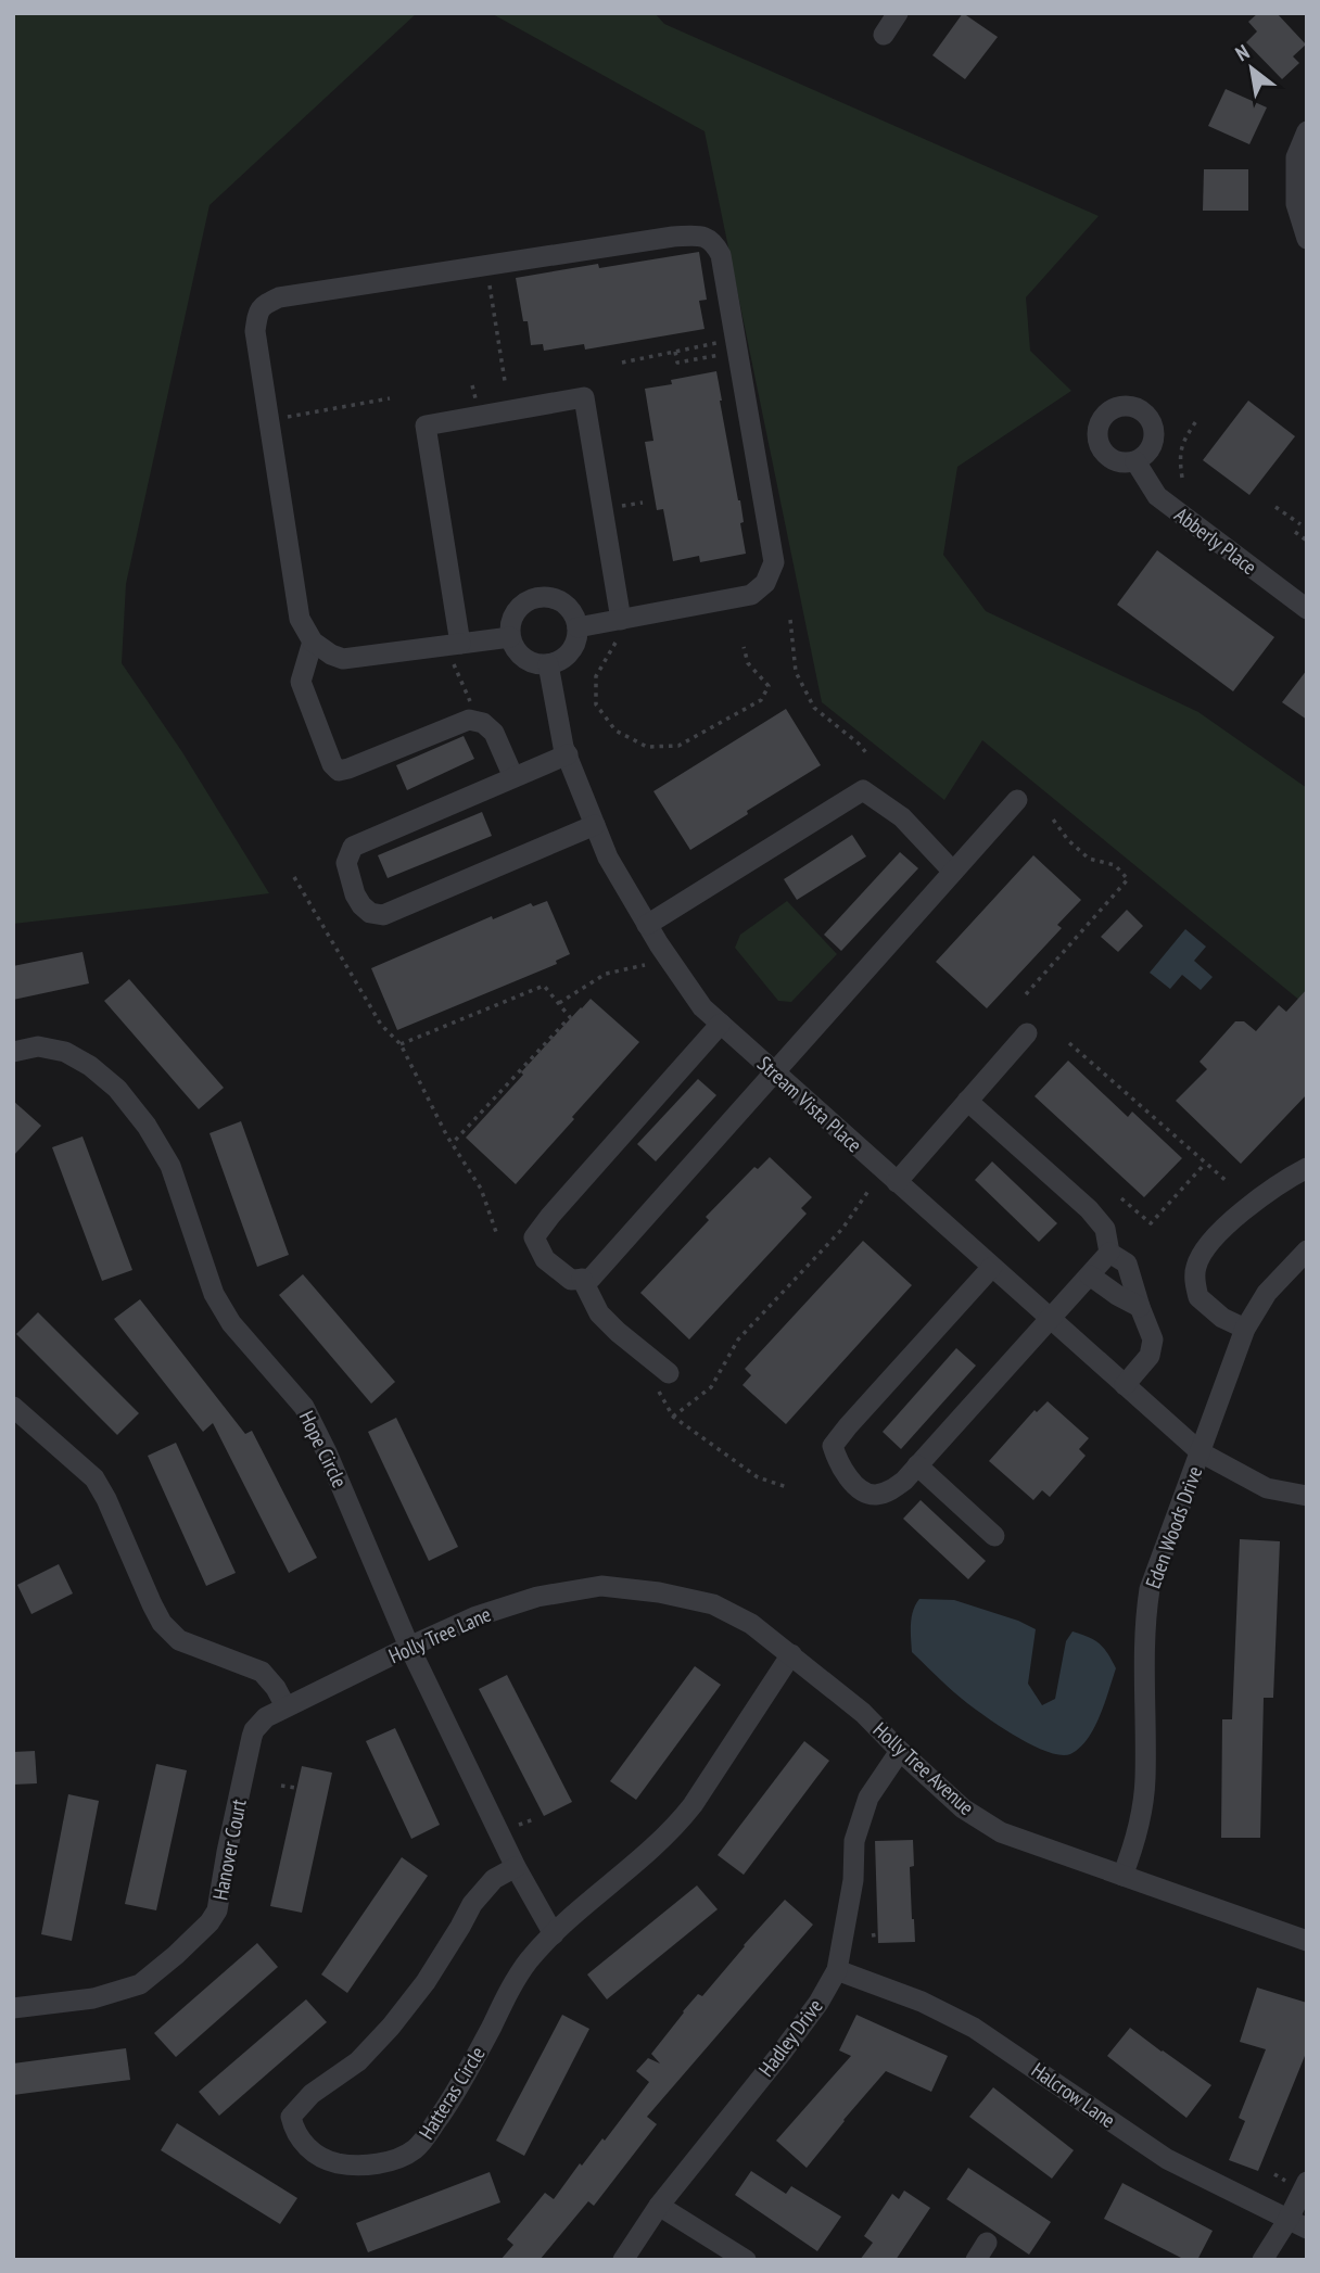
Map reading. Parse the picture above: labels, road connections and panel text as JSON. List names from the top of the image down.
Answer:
{
  "streets": {
    "street": [
      "Abberly Place",
      "Stream Vista Place",
      "Hope Circle",
      "Eden Woods Drive",
      "Holly Tree Lane",
      "Holly Tree Avenue",
      "Hanover Court",
      "Hadley Drive",
      "Hatteras Circle",
      "Halcrow Lane"
    ]
  },
  "crossings": [
    ["Stream Vista Place", "Eden Woods Drive"],
    ["Hope Circle", "Holly Tree Lane"],
    ["Hope Circle", "Hatteras Circle"],
    ["Eden Woods Drive", "Holly Tree Avenue"],
    ["Holly Tree Lane", "Holly Tree Avenue"],
    ["Holly Tree Lane", "Hanover Court"],
    ["Holly Tree Avenue", "Hadley Drive"],
    ["Holly Tree Avenue", "Hatteras Circle"],
    ["Hadley Drive", "Halcrow Lane"]
  ],
  "north": "top left"
}
